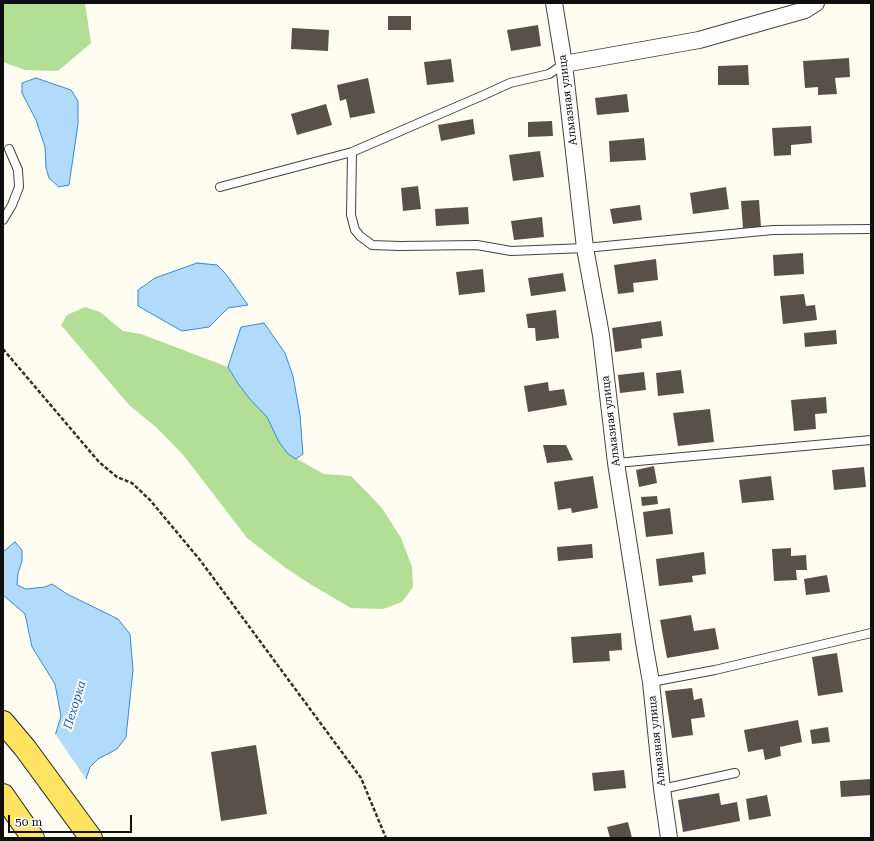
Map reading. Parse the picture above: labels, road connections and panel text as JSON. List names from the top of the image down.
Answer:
{
  "streets": {
    "street": ["Алмазная улица"]
  },
  "water": ["Пехорка"],
  "scale_bar": "50 m"
}
